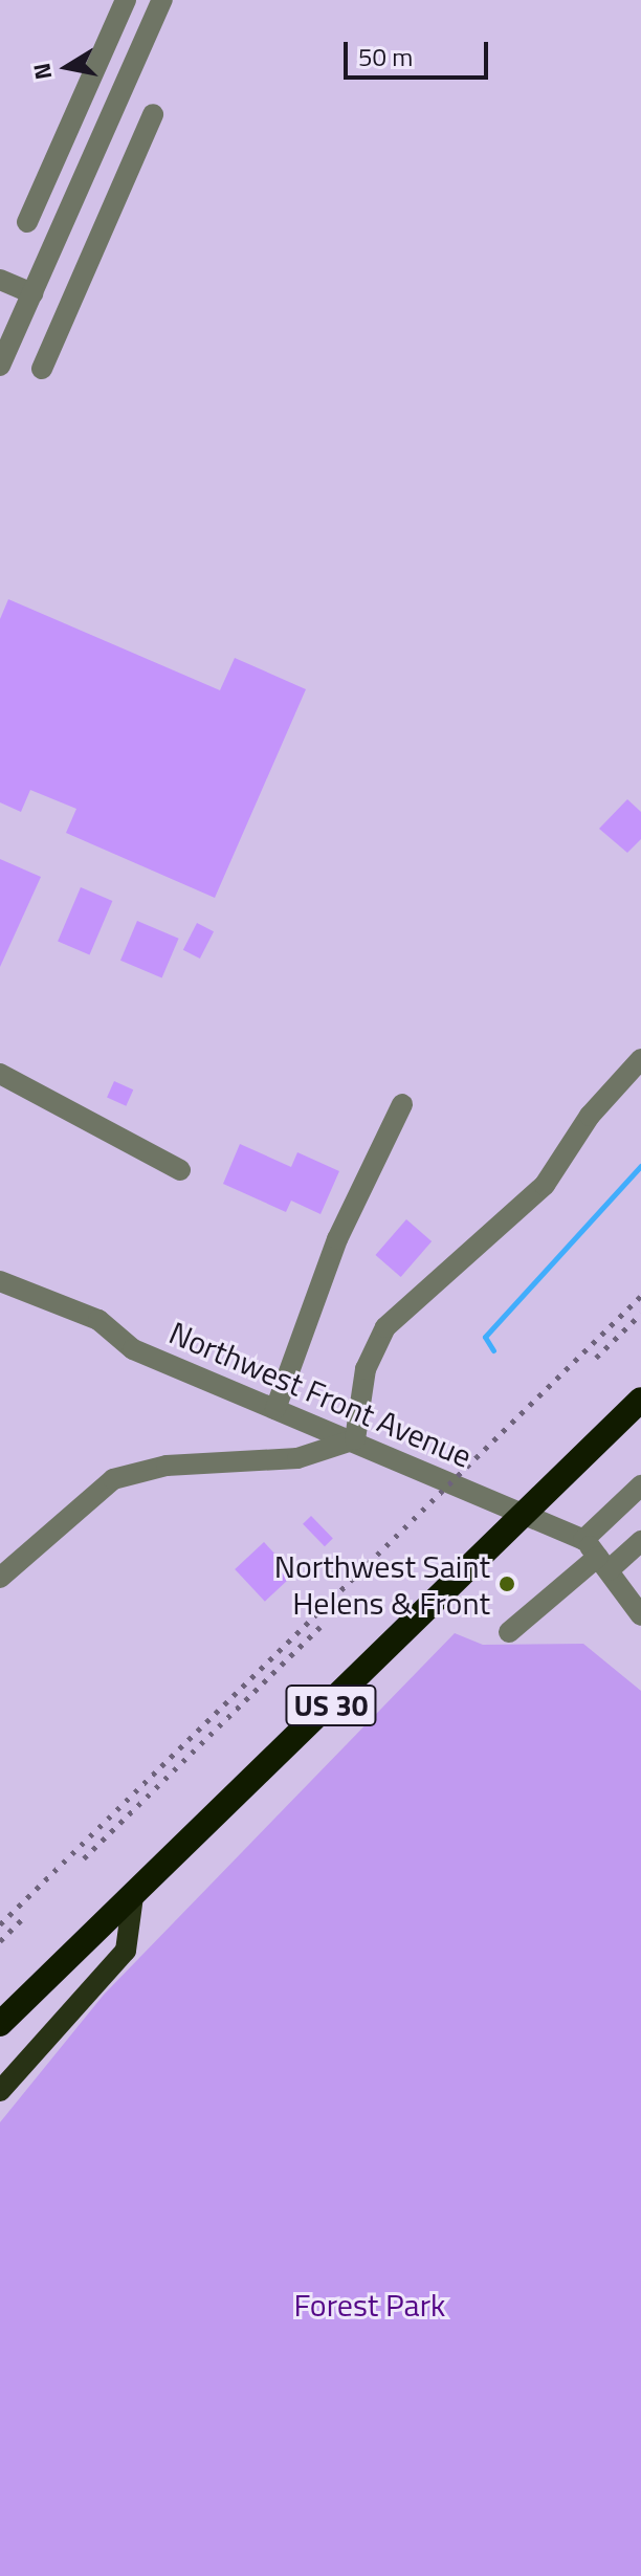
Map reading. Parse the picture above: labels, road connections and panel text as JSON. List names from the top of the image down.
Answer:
{
  "streets": {
    "highway": ["US 30"],
    "lane": ["Northwest Front Avenue"]
  },
  "crossings": [
    ["Northwest Front Avenue", "US 30"]
  ],
  "parks": ["Forest Park"],
  "places": ["Northwest Saint Helens & Front"],
  "scale_bar": "50 m",
  "north": "left"
}
